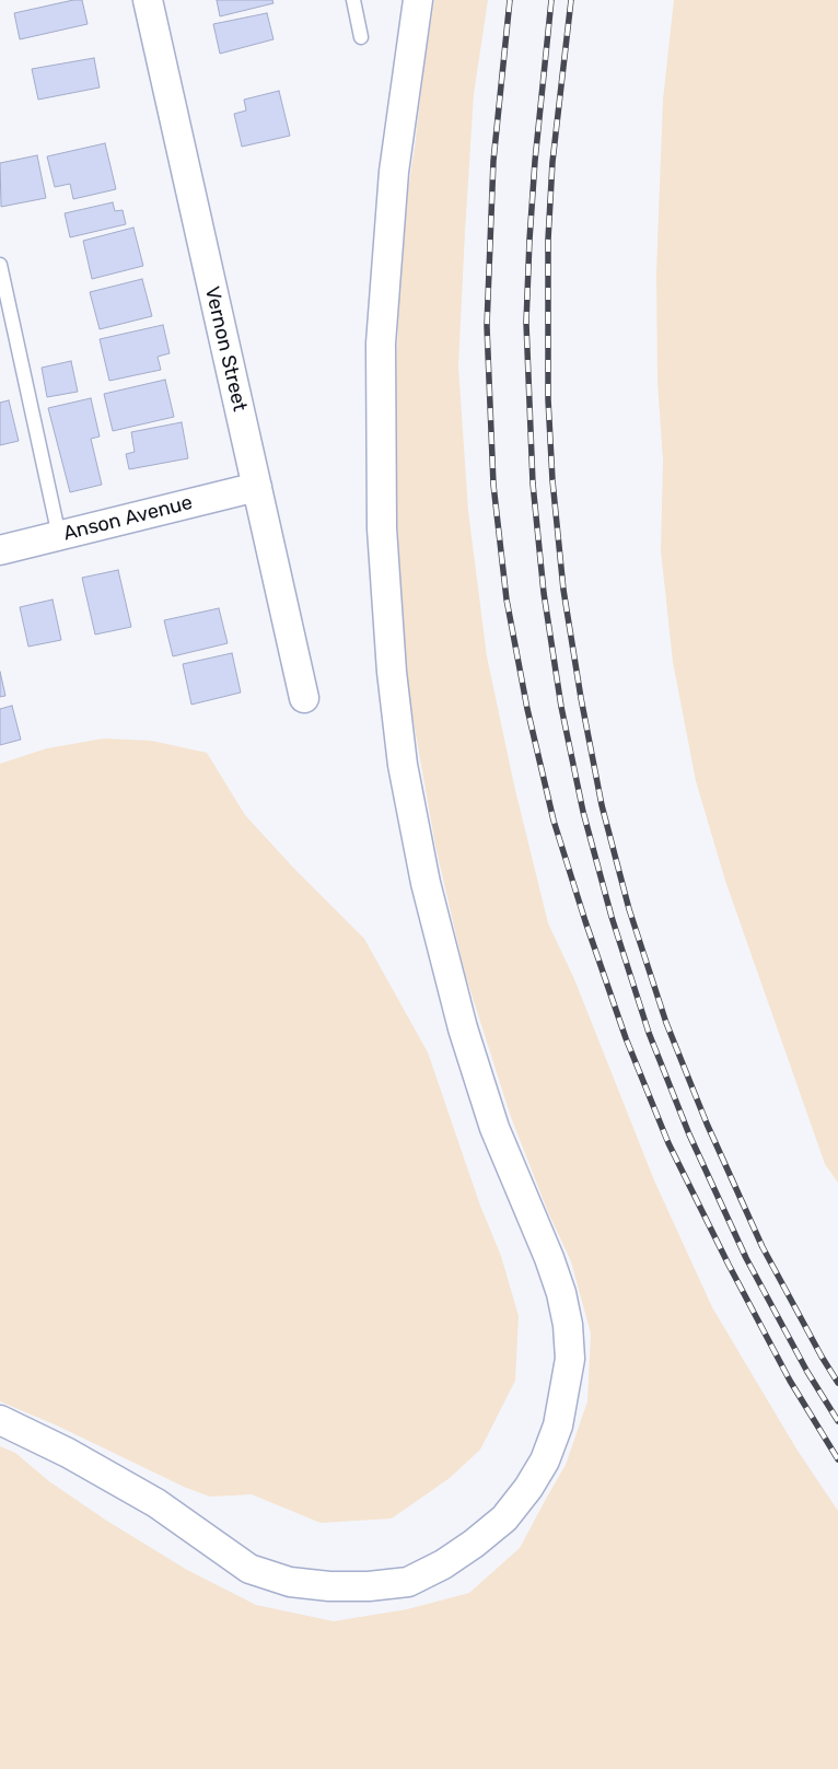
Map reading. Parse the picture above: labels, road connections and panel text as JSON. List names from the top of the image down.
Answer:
{
  "streets": {
    "street": ["Vernon Street", "Anson Avenue"]
  },
  "crossings": [
    ["Vernon Street", "Anson Avenue"]
  ]
}
